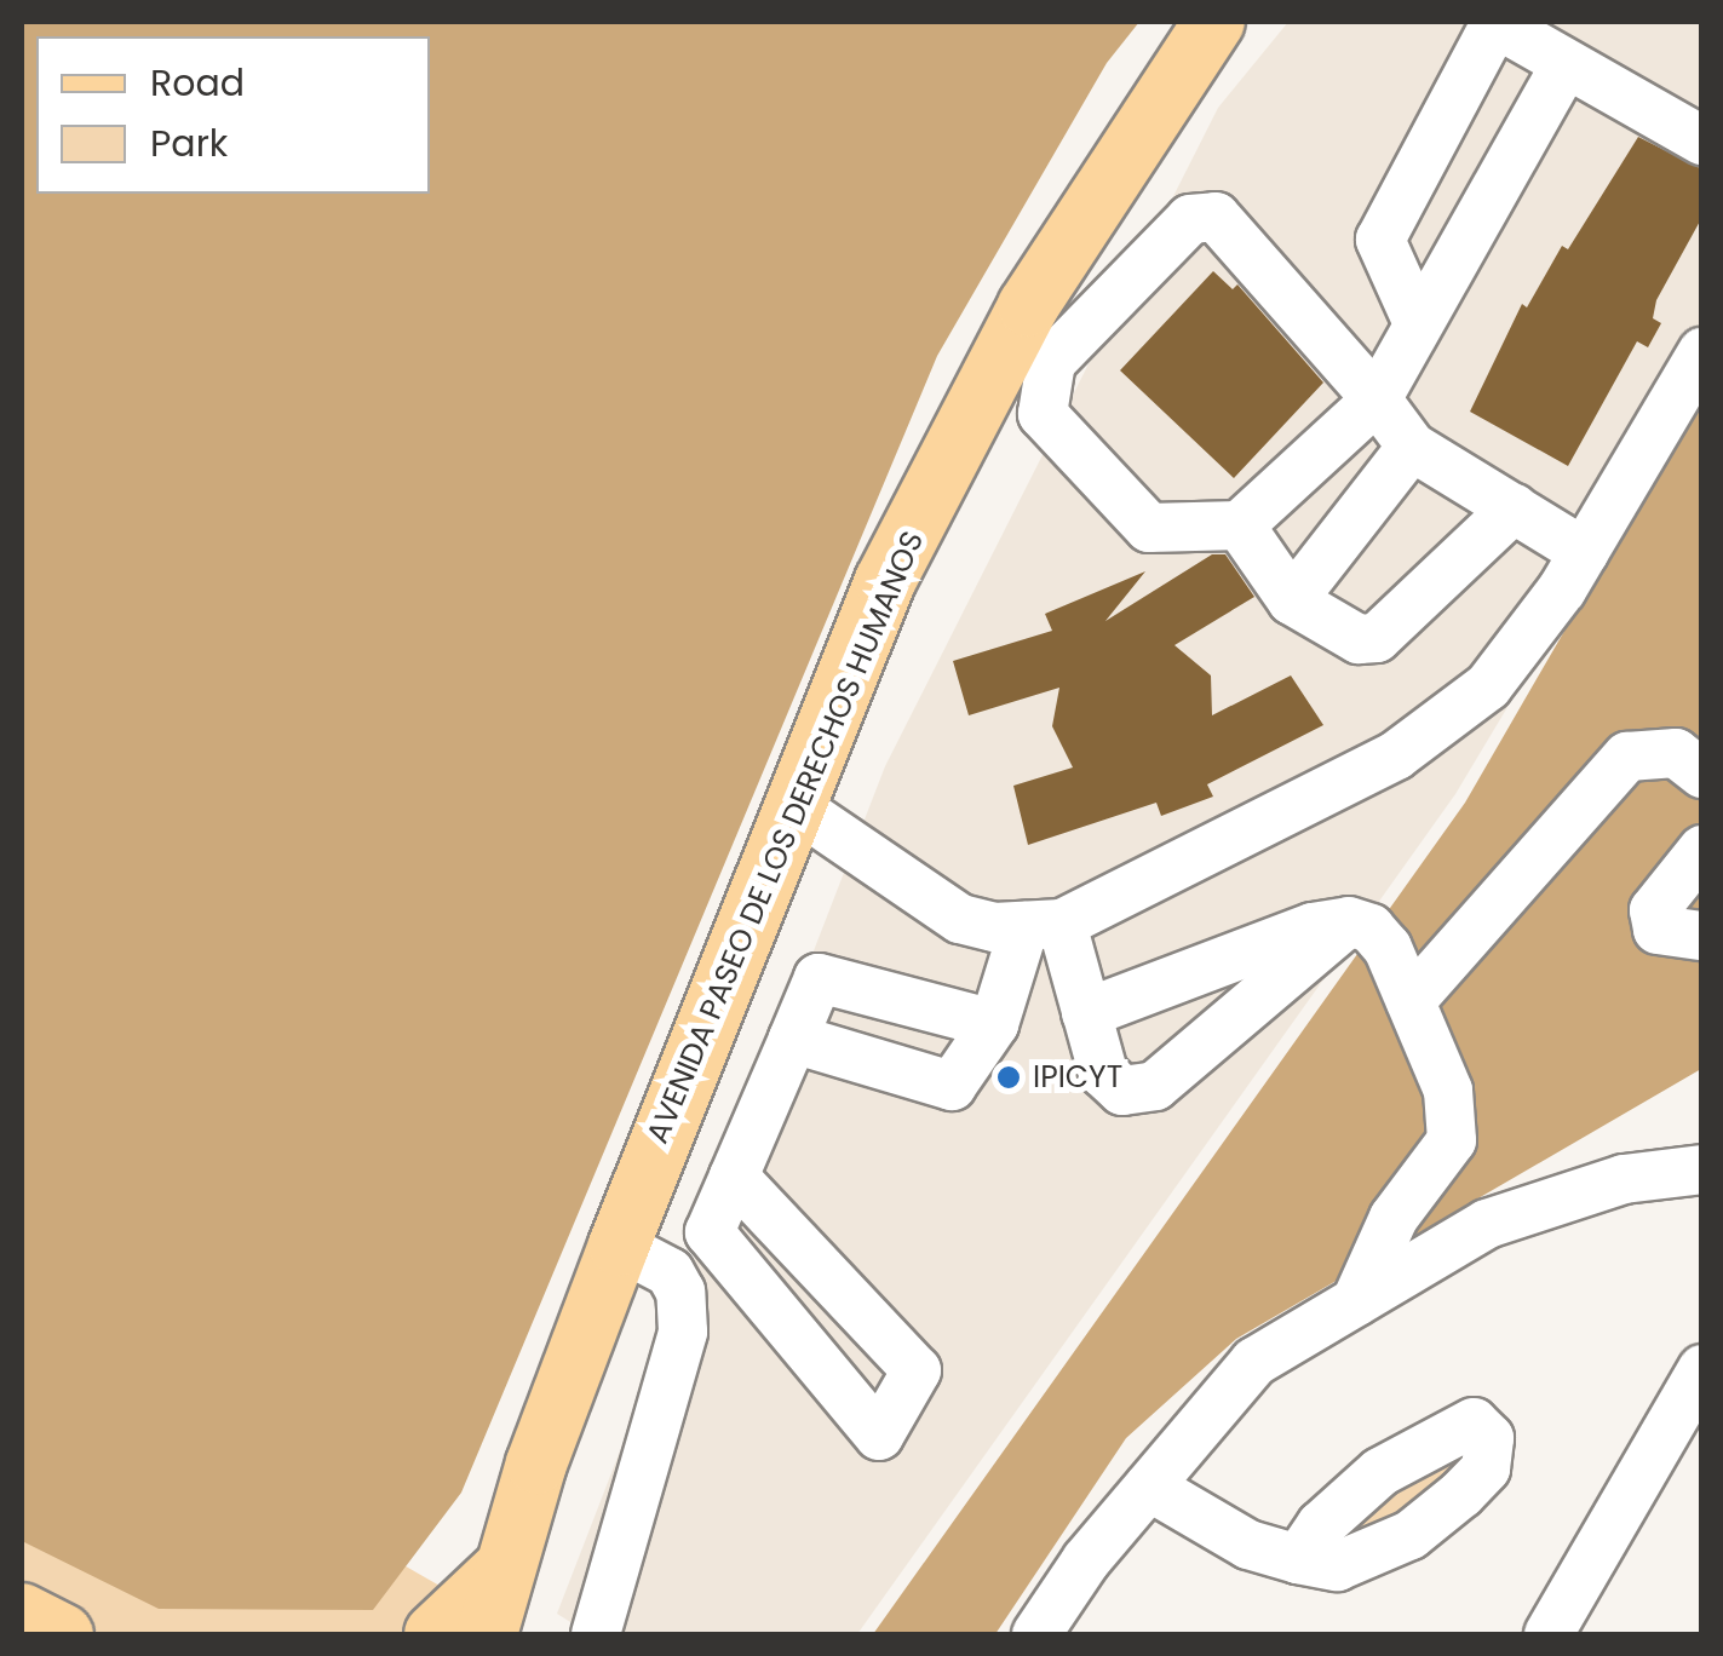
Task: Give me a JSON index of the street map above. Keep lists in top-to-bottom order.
{
  "streets": {
    "main road": ["AVENIDA PASEO DE LOS DERECHOS HUMANOS"]
  },
  "places": ["IPICYT"],
  "legend": ["Road", "Park"]
}
